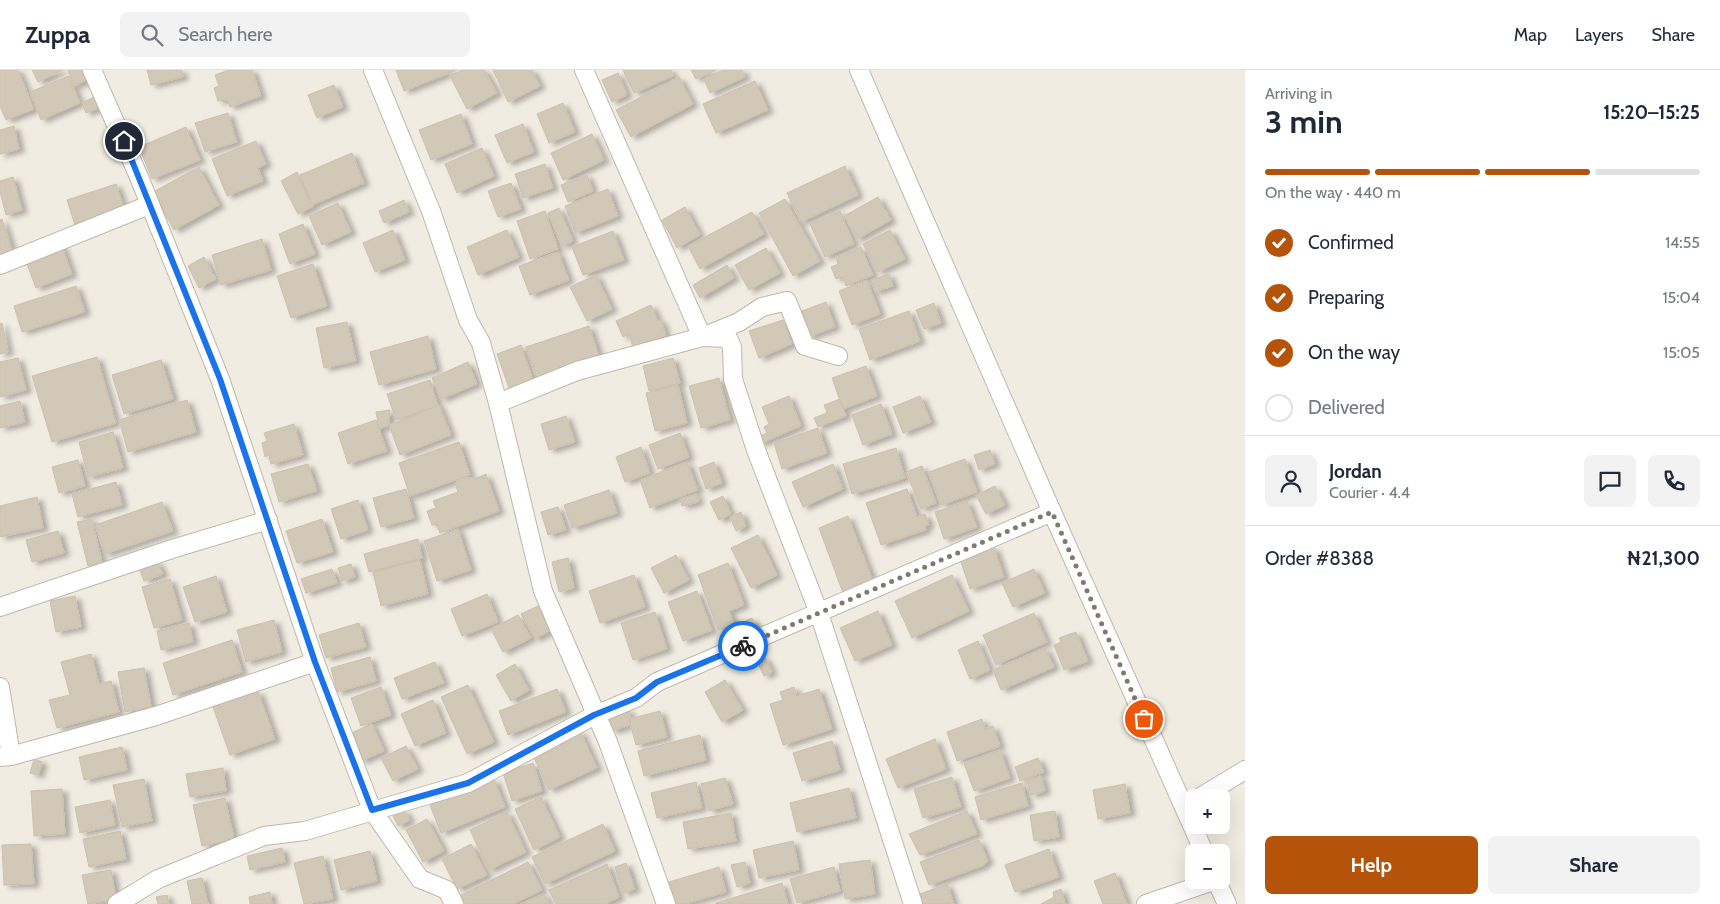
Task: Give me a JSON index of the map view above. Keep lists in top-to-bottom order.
{
  "page": {
    "header": "Zuppa",
    "search": "Search here",
    "nav": ["Map", "Layers", "Share"],
    "heading": ["3 min", "Arriving in", "15:20–15:25"],
    "panel": [
      "Jordan",
      "Courier · 4.4",
      "Order #8388",
      "₦21,300"
    ],
    "bar": "On the way · 440 m",
    "list": [
      ["Confirmed", "14:55"],
      ["Preparing", "15:04"],
      ["On the way", "15:05"],
      "Delivered"
    ],
    "map_buttons": ["+", "−"],
    "buttons": ["Help", "Share"]
  }
}
